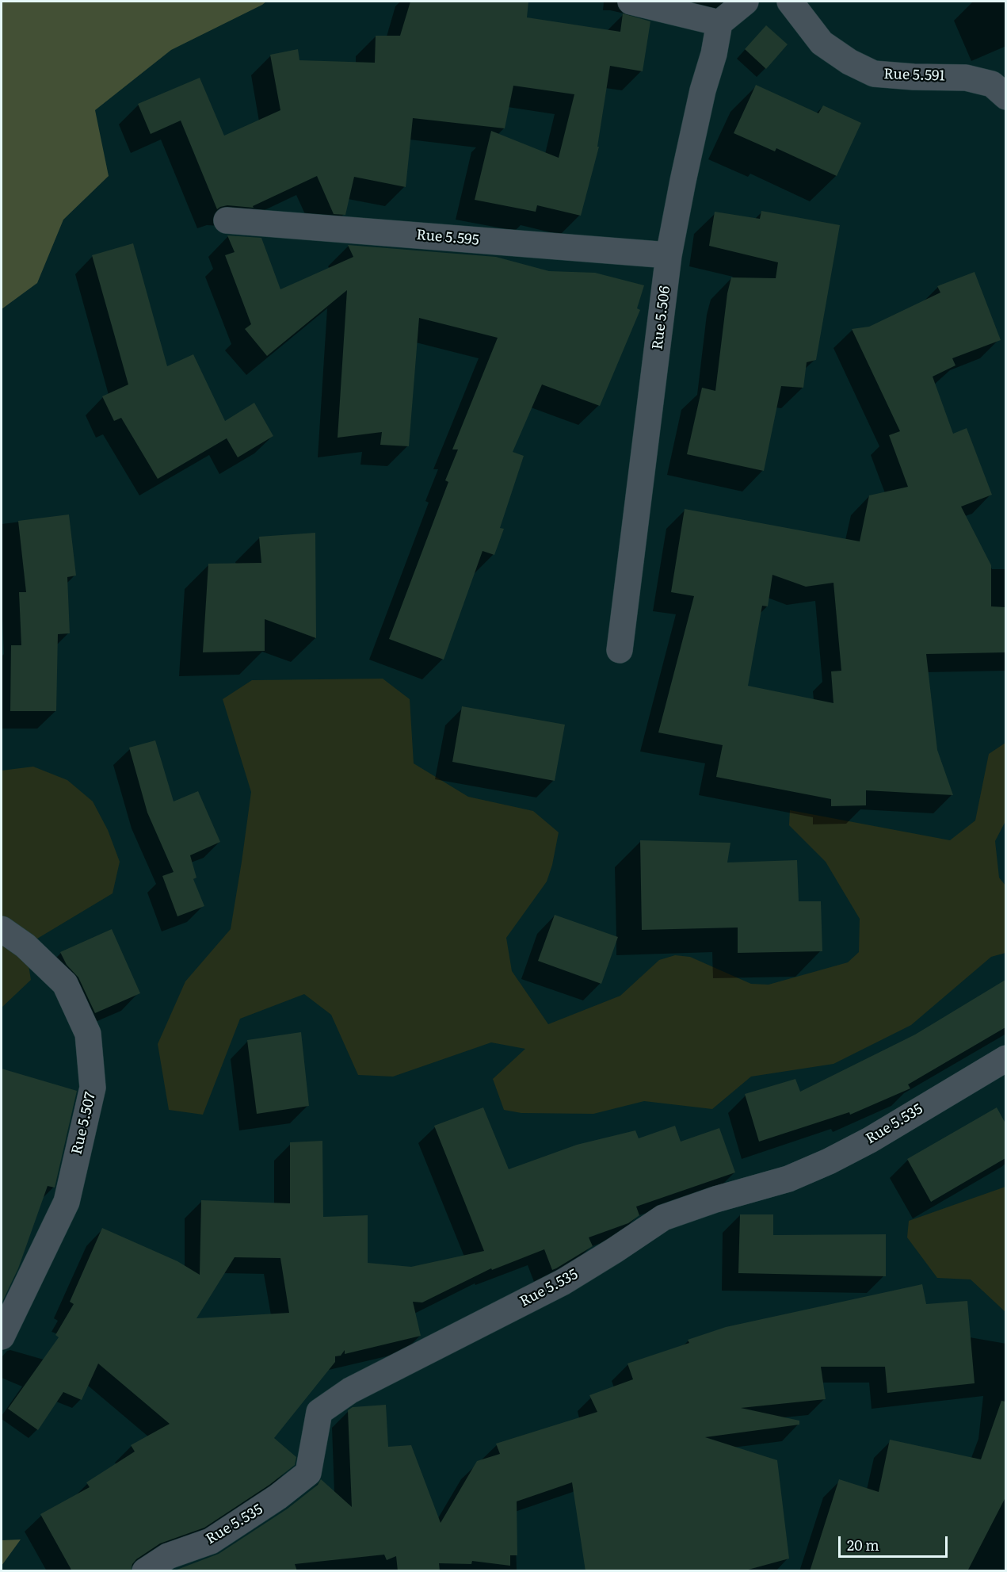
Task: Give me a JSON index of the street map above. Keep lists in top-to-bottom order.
{
  "streets": {
    "street": [
      "Rue 5.591",
      "Rue 5.595",
      "Rue 5.506",
      "Rue 5.507",
      "Rue 5.535"
    ]
  },
  "crossings": [
    ["Rue 5.595", "Rue 5.506"]
  ],
  "scale_bar": "20 m"
}
